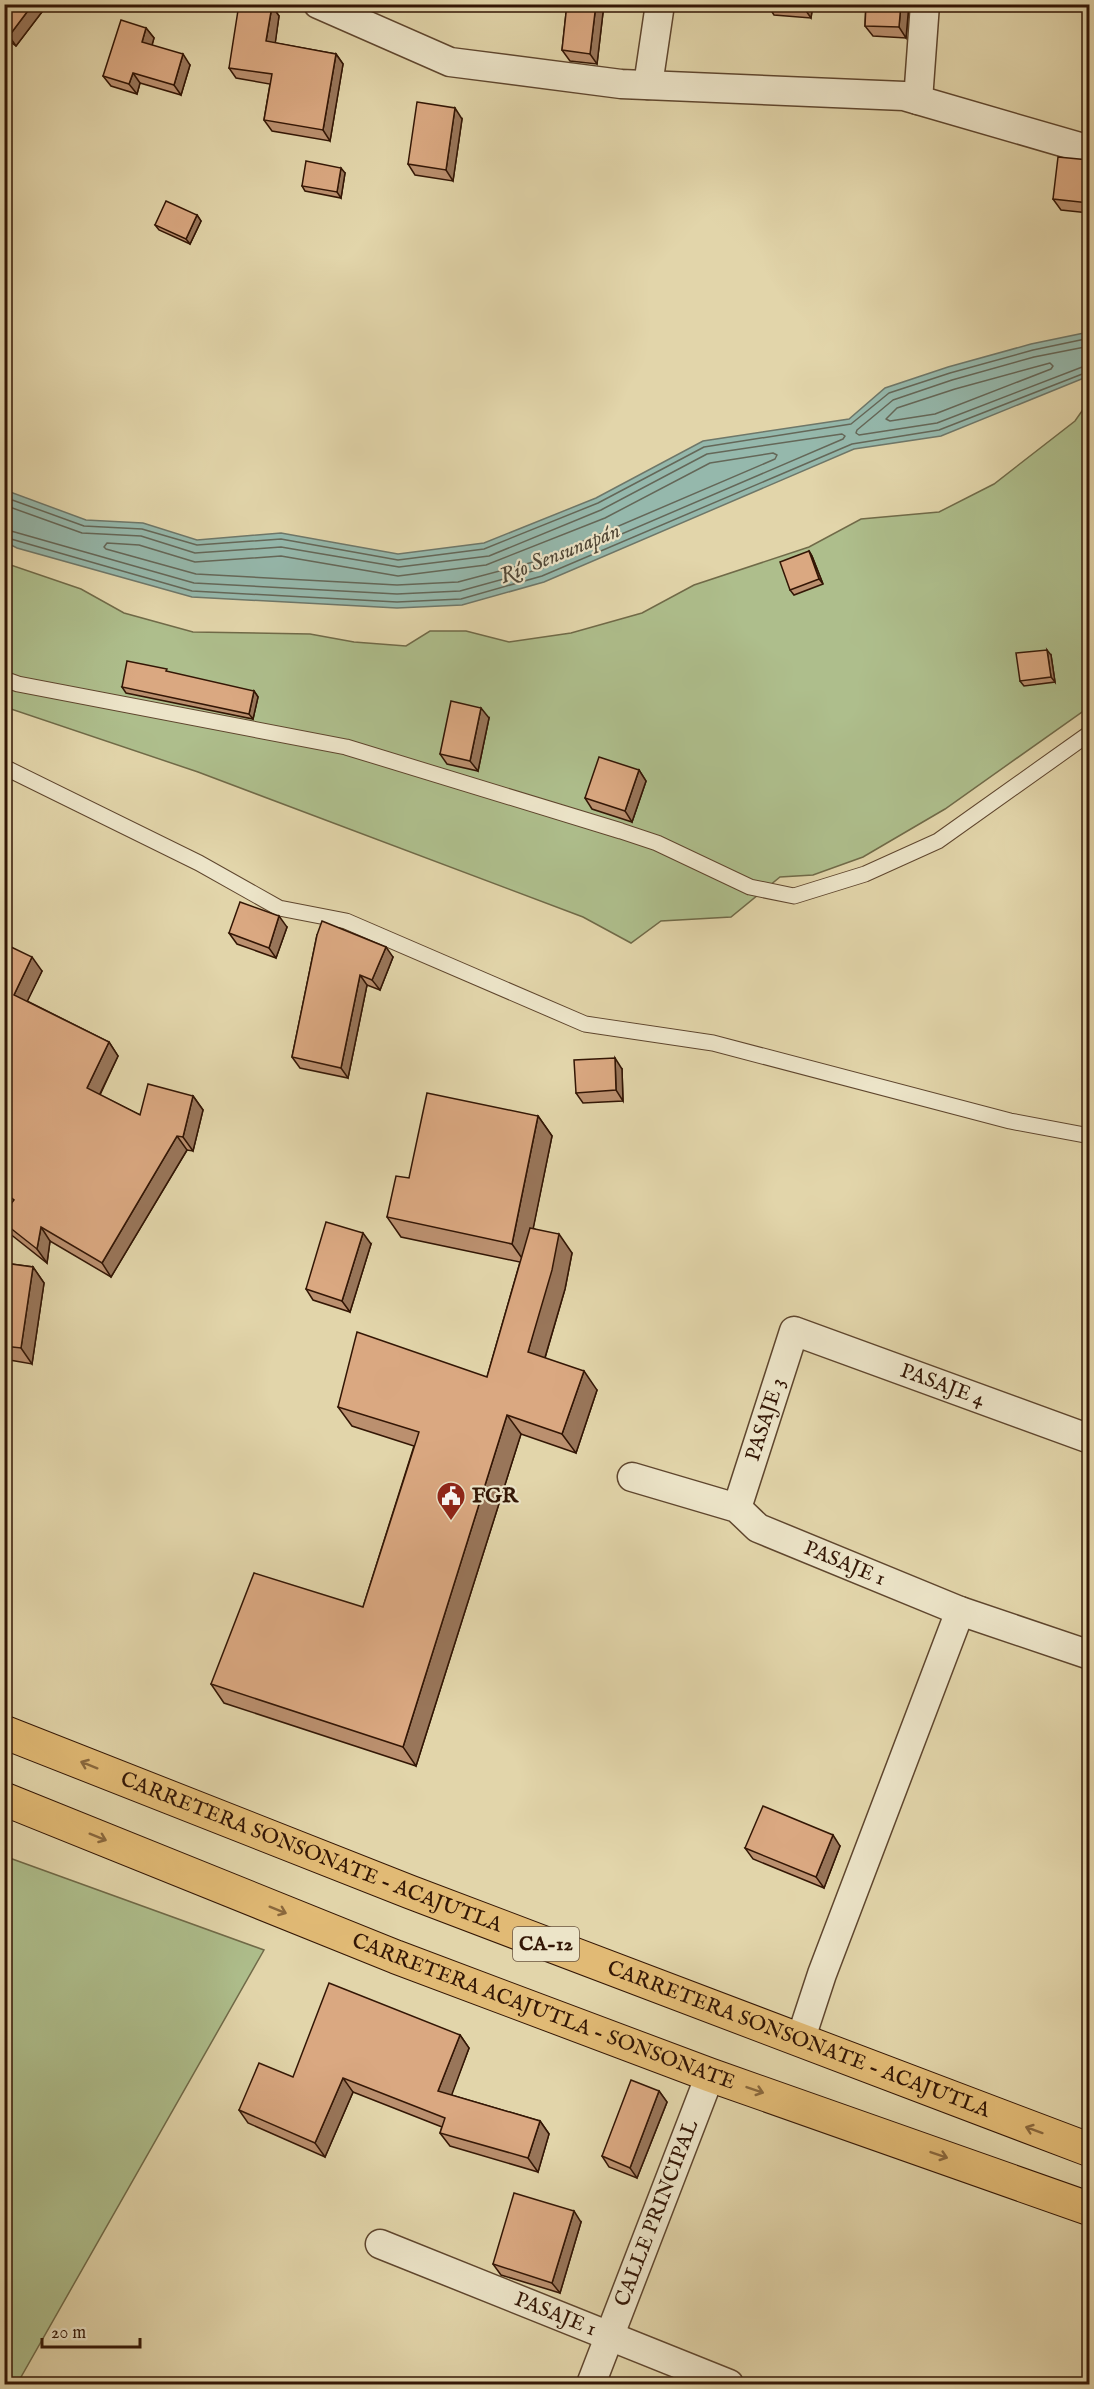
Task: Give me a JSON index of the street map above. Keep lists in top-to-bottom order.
{
  "streets": {
    "highway": ["CARRETERA SONSONATE - ACAJUTLA", "CA-12", "CARRETERA ACAJUTLA - SONSONATE"],
    "street": [
      "PASAJE 4",
      "PASAJE 3",
      "PASAJE 1",
      "CALLE PRINCIPAL"
    ]
  },
  "crossings": [
    ["PASAJE 4", "PASAJE 3"],
    ["PASAJE 3", "PASAJE 1"],
    ["PASAJE 1", "CALLE PRINCIPAL"],
    ["CARRETERA ACAJUTLA - SONSONATE", "CALLE PRINCIPAL"]
  ],
  "one_way": ["CARRETERA SONSONATE - ACAJUTLA", "CARRETERA ACAJUTLA - SONSONATE"],
  "water": ["Río Sensunapán"],
  "places": {
    "public building": ["FGR"]
  },
  "scale_bar": "20 m"
}
